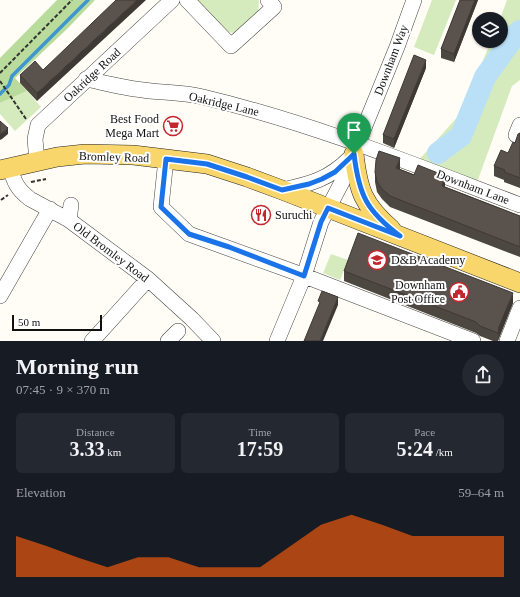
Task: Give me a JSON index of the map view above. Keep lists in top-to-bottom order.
{
  "streets": {
    "main road": ["Bromley Road"],
    "street": [
      "Downham Way",
      "Oakridge Road",
      "Oakridge Lane",
      "Downham Lane",
      "Old Bromley Road"
    ]
  },
  "crossings": [
    ["Downham Way", "Oakridge Lane"],
    ["Downham Way", "Bromley Road"],
    ["Downham Way", "Downham Lane"],
    ["Oakridge Road", "Oakridge Lane"],
    ["Oakridge Road", "Bromley Road"],
    ["Oakridge Lane", "Downham Lane"],
    ["Bromley Road", "Old Bromley Road"]
  ],
  "places": {
    "supermarket": ["Best Food Mega Mart"],
    "restaurant": ["Suruchi"],
    "school or university": ["D&B Academy"],
    "public building": ["Downham Post Office"]
  },
  "scale_bar": "50 m",
  "page": {
    "scale": "50 m",
    "heading": ["Morning run", "07:45 · 9 × 370 m"],
    "stats": [
      ["Distance", "3.33 km"],
      ["Time", "17:59"],
      ["Pace", "5:24 /km"]
    ],
    "chart": ["Elevation", "59–64 m"]
  }
}
